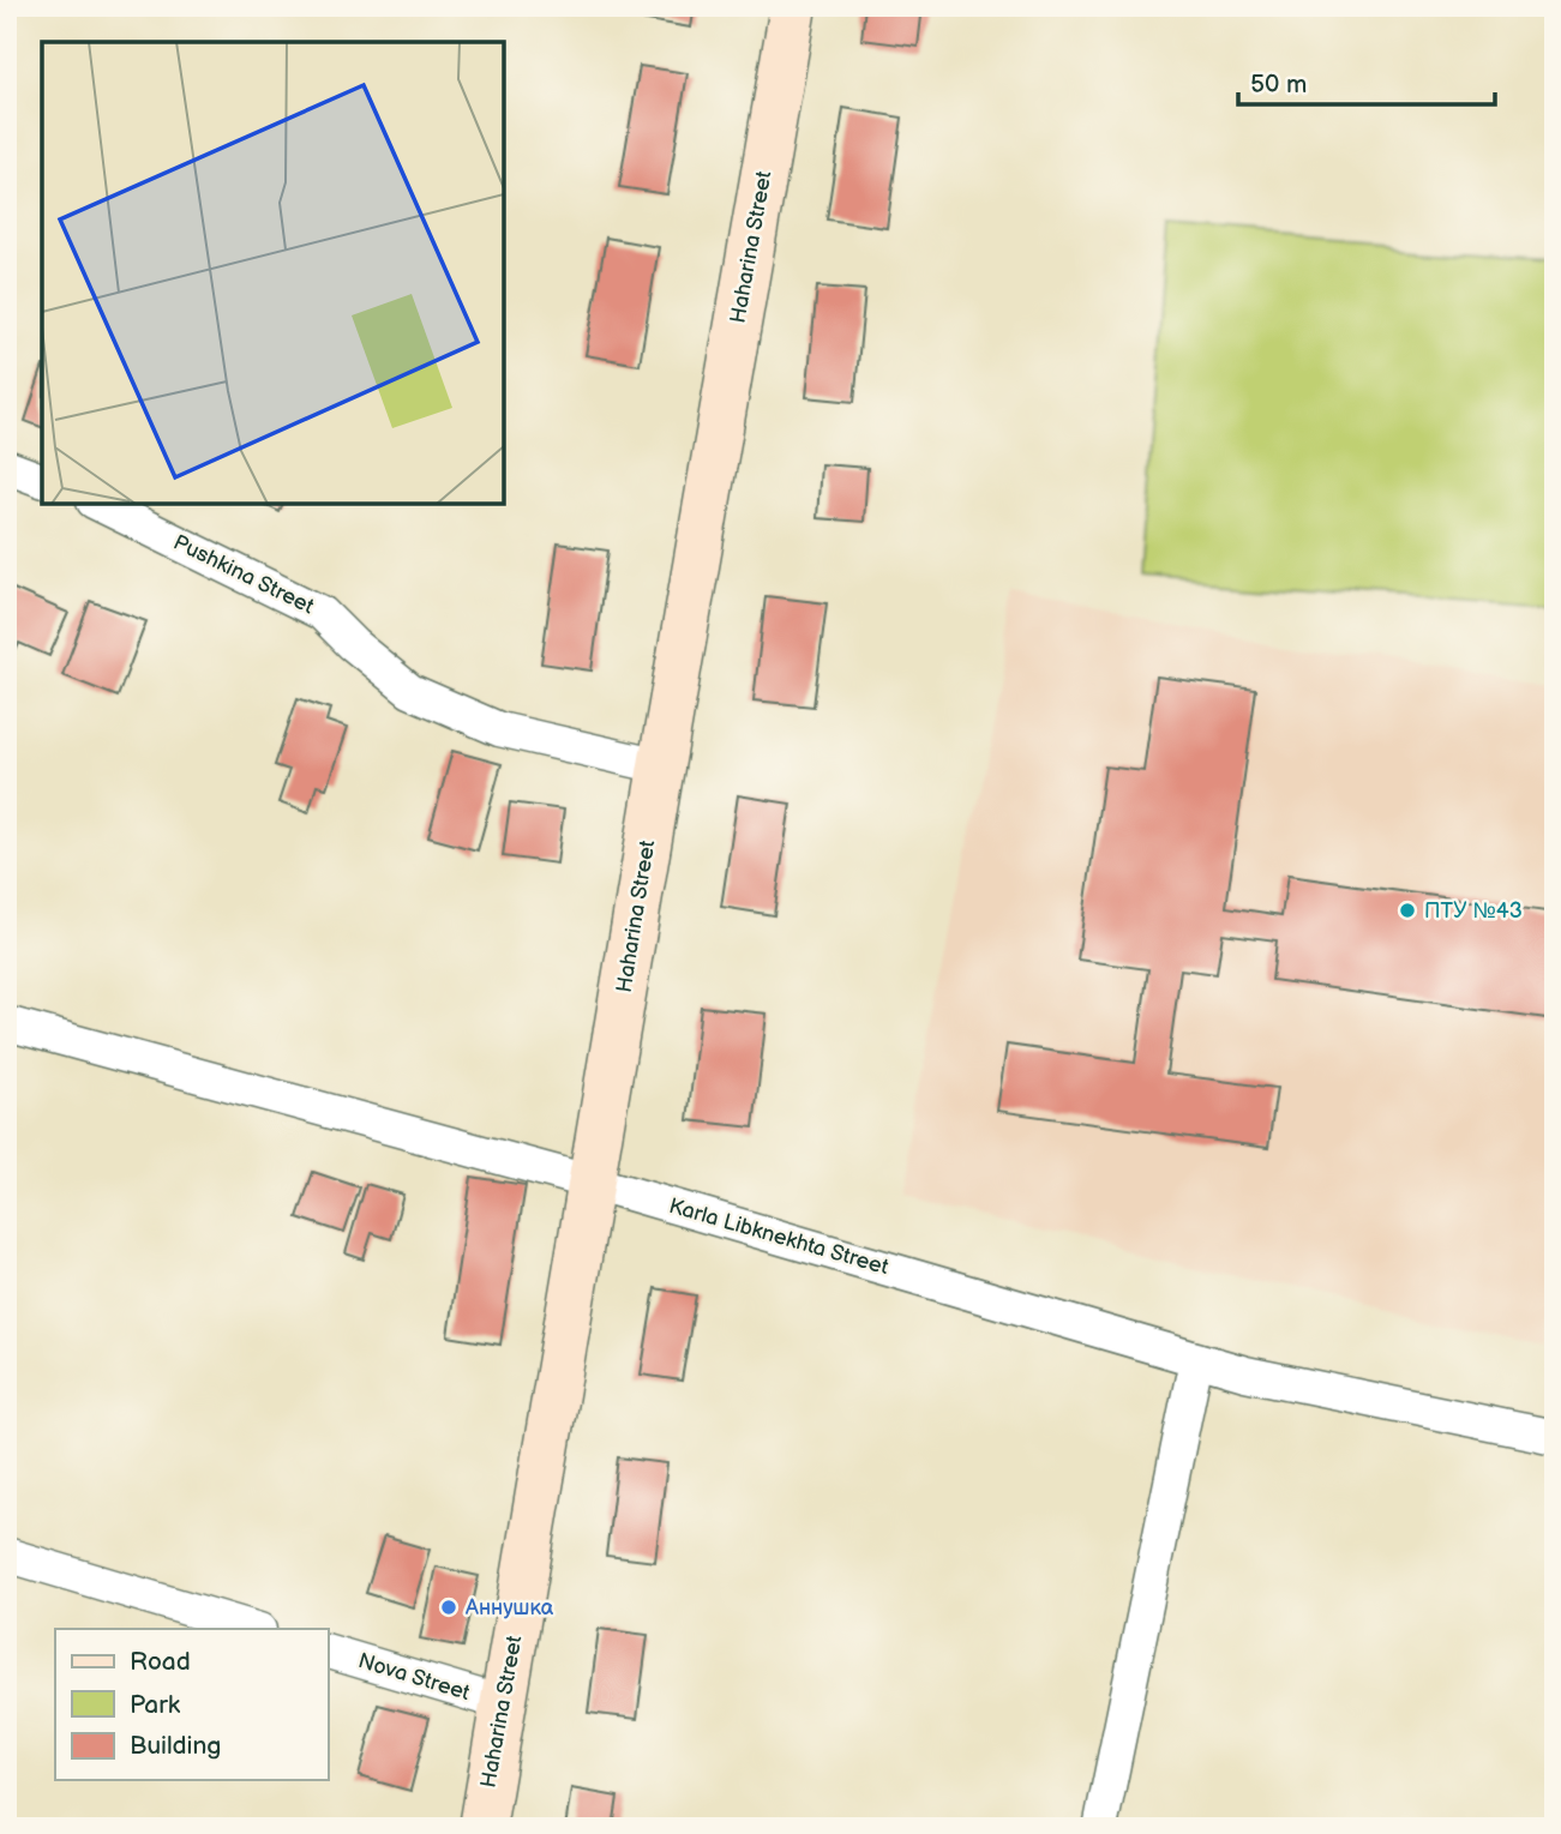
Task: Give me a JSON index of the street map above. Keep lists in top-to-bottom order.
{
  "streets": {
    "main road": ["Haharina Street"],
    "street": ["Pushkina Street", "Karla Libknekhta Street", "Nova Street"]
  },
  "crossings": [
    ["Haharina Street", "Pushkina Street"],
    ["Haharina Street", "Karla Libknekhta Street"],
    ["Haharina Street", "Nova Street"]
  ],
  "places": ["ПТУ №43", "Аннушка"],
  "legend": ["Road", "Park", "Building"],
  "scale_bar": "50 m"
}
